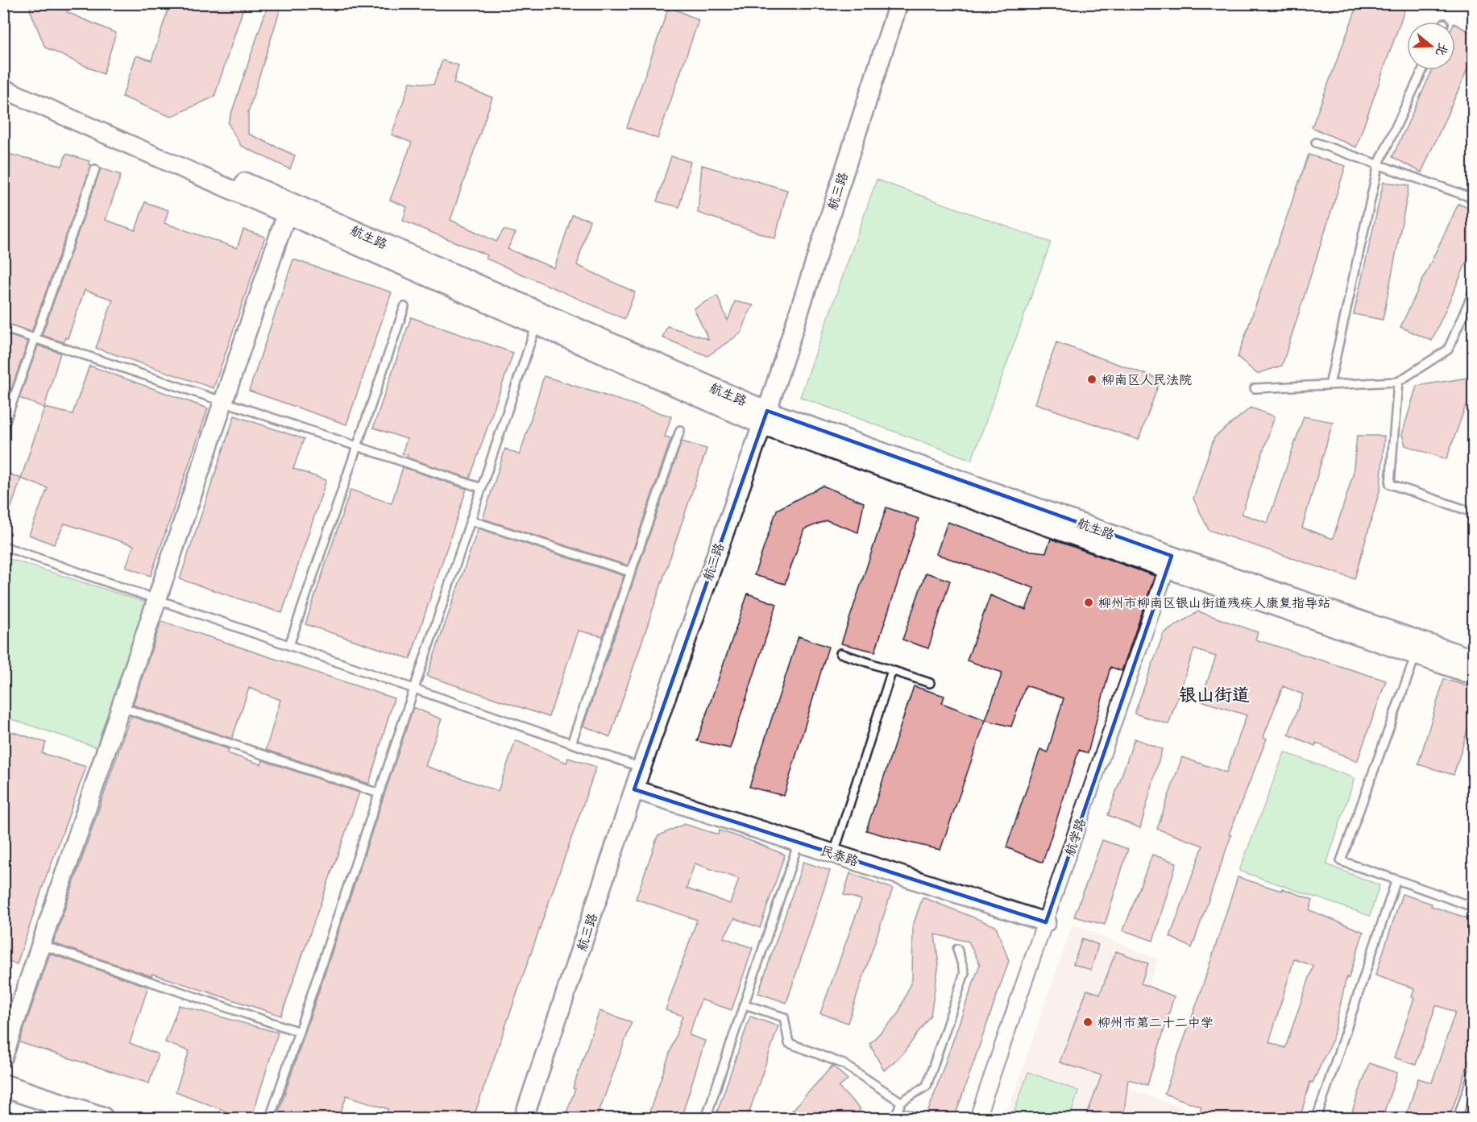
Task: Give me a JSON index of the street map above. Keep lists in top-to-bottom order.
{
  "streets": {
    "street": [
      "航三路",
      "航生路",
      "航学路",
      "民泰路"
    ]
  },
  "crossings": [
    ["航三路", "航生路"],
    ["航三路", "民泰路"],
    ["航生路", "航学路"],
    ["航学路", "民泰路"]
  ],
  "districts": ["银山街道"],
  "places": ["柳南区人民法院", "柳州市柳南区银山街道残疾人康复指导站", "柳州市第二十二中学"],
  "north": "right"
}
